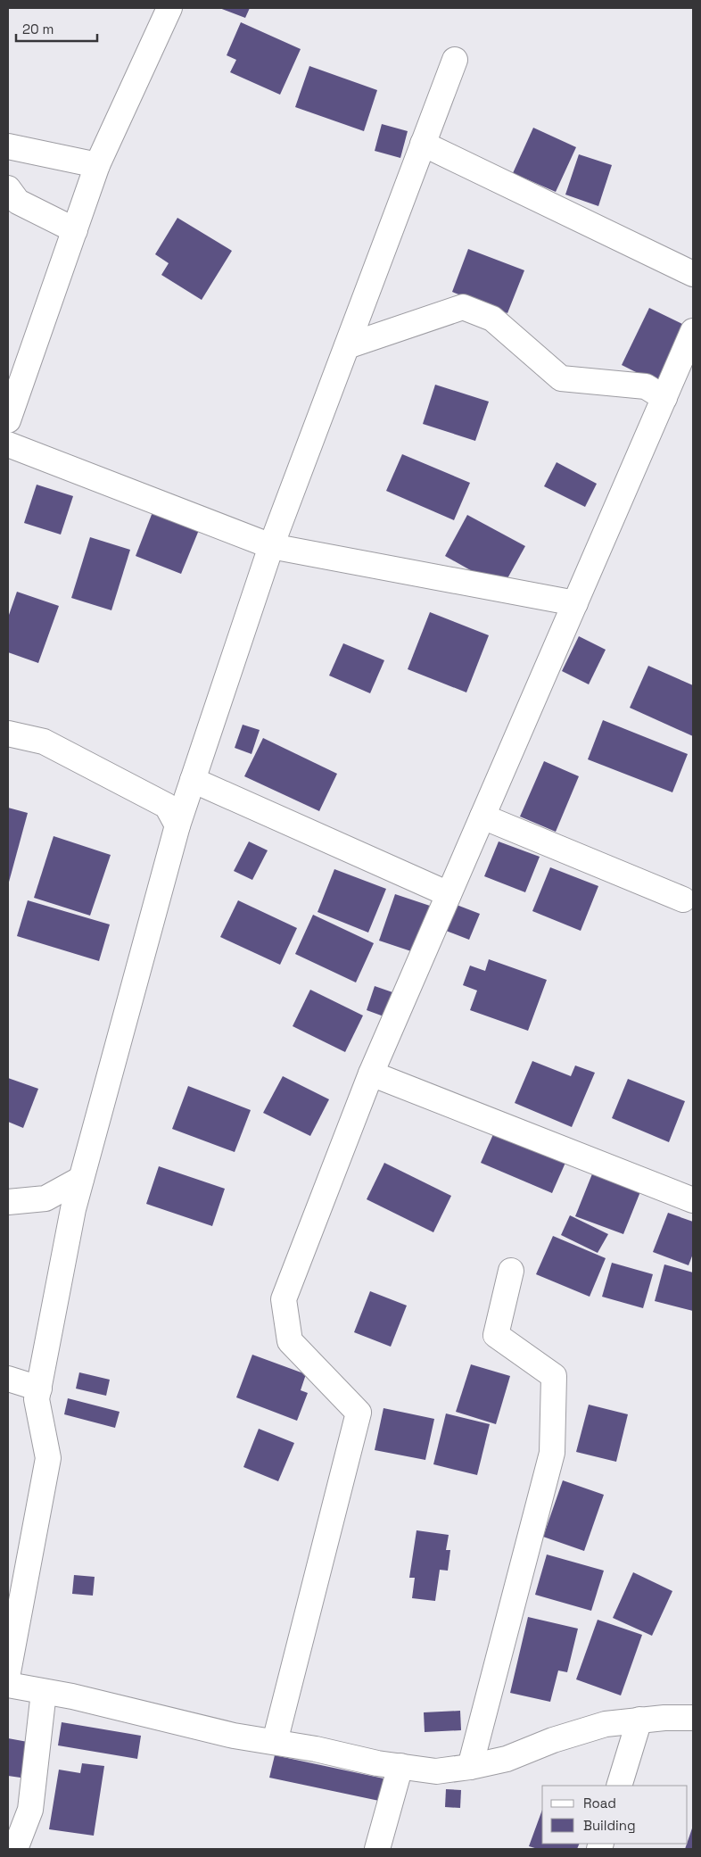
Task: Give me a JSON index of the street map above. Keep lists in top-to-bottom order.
{
  "legend": ["Road", "Building"],
  "scale_bar": "20 m"
}
